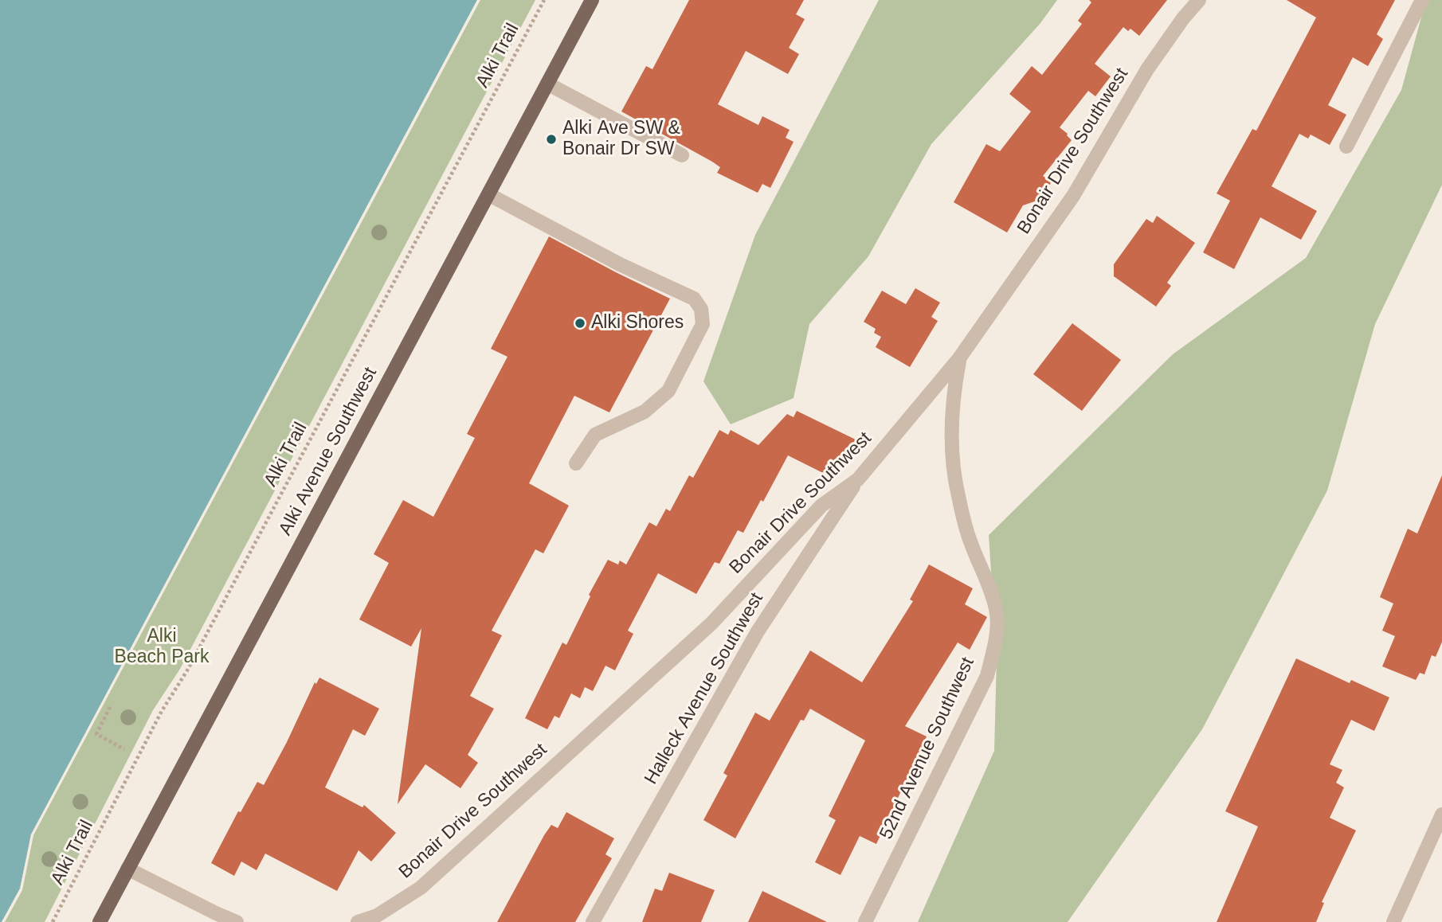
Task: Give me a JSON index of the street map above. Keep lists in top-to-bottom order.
{
  "streets": {
    "main road": ["Alki Avenue Southwest"],
    "street": ["Bonair Drive Southwest", "Halleck Avenue Southwest", "52nd Avenue Southwest"],
    "path": ["Alki Trail"]
  },
  "crossings": [
    ["Bonair Drive Southwest", "Halleck Avenue Southwest"],
    ["Bonair Drive Southwest", "52nd Avenue Southwest"]
  ],
  "parks": ["Alki Beach Park"],
  "places": ["Alki Ave SW & Bonair Dr SW", "Alki Shores"]
}
